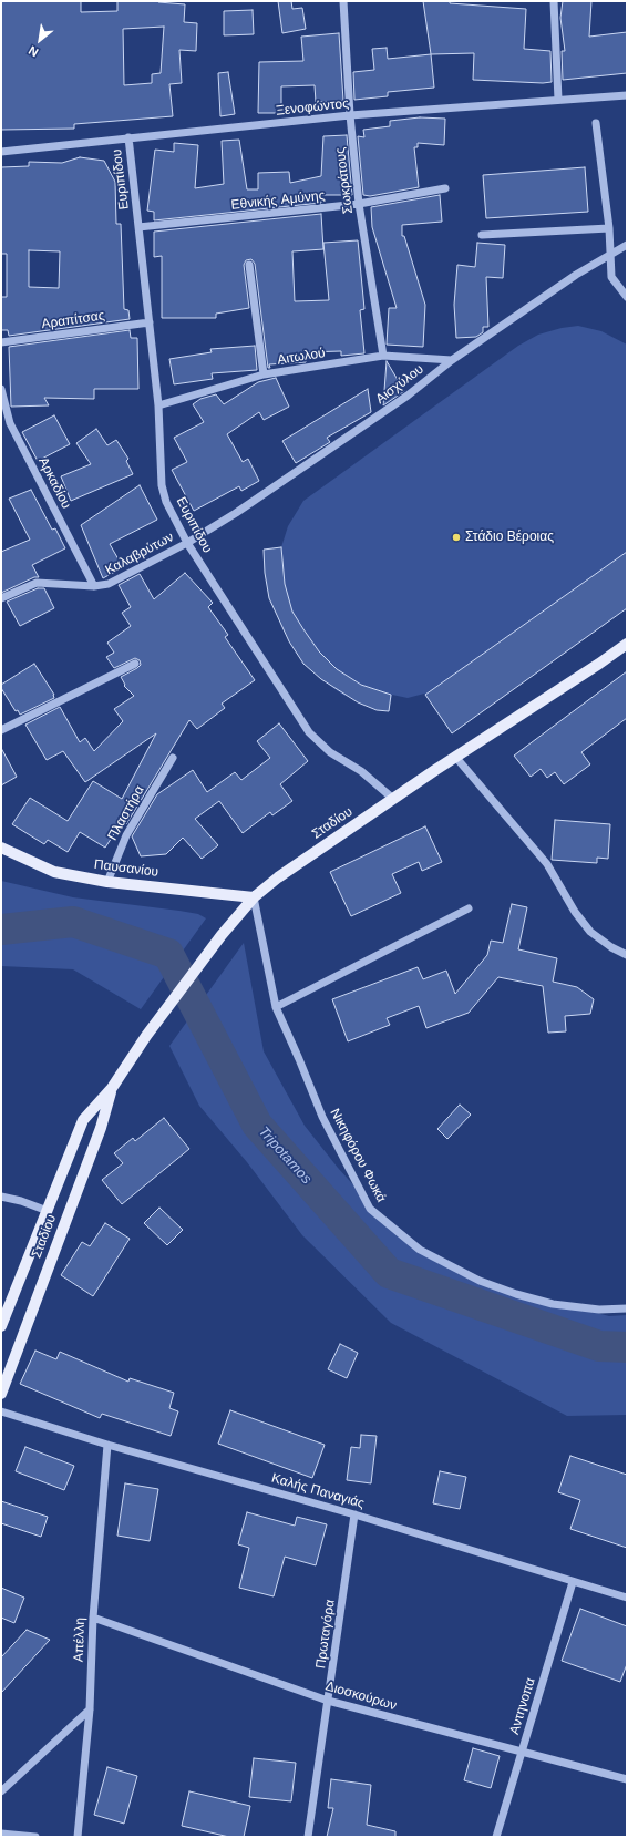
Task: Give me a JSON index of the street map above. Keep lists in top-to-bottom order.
{
  "streets": {
    "main road": ["Σταδίου", "Παυσανίου"],
    "street": [
      "Ξενοφώντος",
      "Ευριπίδου",
      "Σωκράτους",
      "Εθνικής Αμύνης",
      "Αραπίτσας",
      "Αιτωλού",
      "Αισχύλου",
      "Αρκαδίου",
      "Καλαβρύτων",
      "Πλαστήρα",
      "Νικηφόρου Φωκά",
      "Καλής Παναγιάς",
      "Πρωταγόρα",
      "Απέλλη",
      "Διοσκούρων",
      "Αντηνοπα"
    ]
  },
  "crossings": [
    ["Ξενοφώντος", "Ευριπίδου"],
    ["Ξενοφώντος", "Σωκράτους"],
    ["Ευριπίδου", "Εθνικής Αμύνης"],
    ["Ευριπίδου", "Αραπίτσας"],
    ["Ευριπίδου", "Αιτωλού"],
    ["Ευριπίδου", "Αισχύλου"],
    ["Ευριπίδου", "Καλαβρύτων"],
    ["Ευριπίδου", "Σταδίου"],
    ["Σωκράτους", "Εθνικής Αμύνης"],
    ["Σωκράτους", "Αιτωλού"],
    ["Αιτωλού", "Αισχύλου"],
    ["Αισχύλου", "Καλαβρύτων"],
    ["Αρκαδίου", "Καλαβρύτων"],
    ["Πλαστήρα", "Παυσανίου"],
    ["Σταδίου", "Παυσανίου"],
    ["Σταδίου", "Νικηφόρου Φωκά"],
    ["Παυσανίου", "Νικηφόρου Φωκά"],
    ["Καλής Παναγιάς", "Πρωταγόρα"],
    ["Καλής Παναγιάς", "Απέλλη"],
    ["Καλής Παναγιάς", "Αντηνοπα"],
    ["Πρωταγόρα", "Διοσκούρων"],
    ["Απέλλη", "Διοσκούρων"],
    ["Διοσκούρων", "Αντηνοπα"]
  ],
  "water": ["Tripotamos"],
  "places": ["Στάδιο Βέροιας"],
  "north": "bottom left"
}
